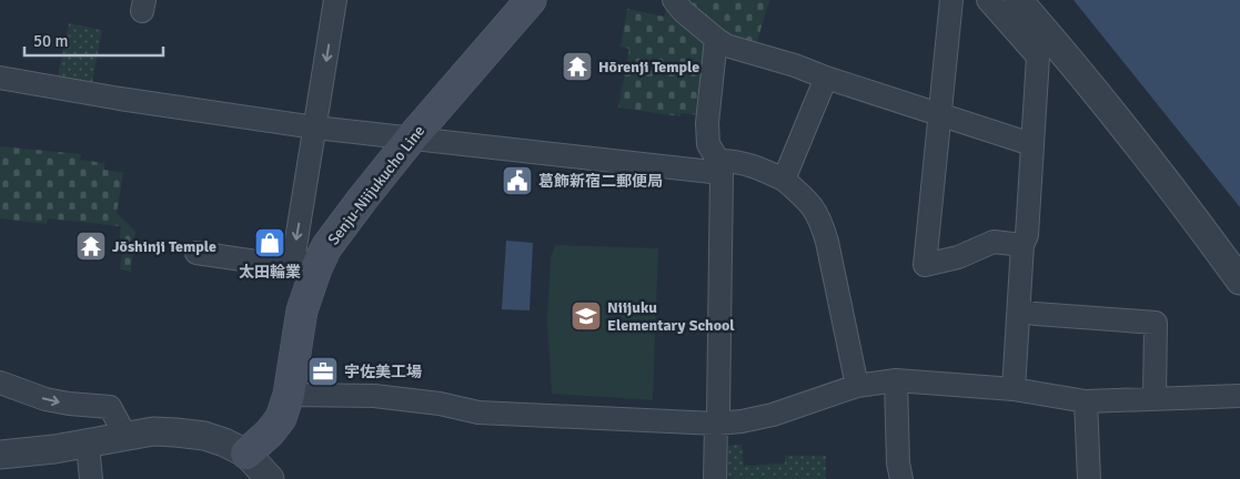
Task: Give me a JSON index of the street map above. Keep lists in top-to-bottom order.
{
  "streets": {
    "main road": ["Senju-Niijukucho Line"]
  },
  "places": {
    "temple": ["Hōrenji Temple", "Jōshinji Temple"],
    "public building": ["葛飾新宿二郵便局"],
    "shop": ["太田輪業"],
    "school or university": ["Niijuku Elementary School"],
    "office": ["宇佐美工場"]
  },
  "scale_bar": "50 m"
}
